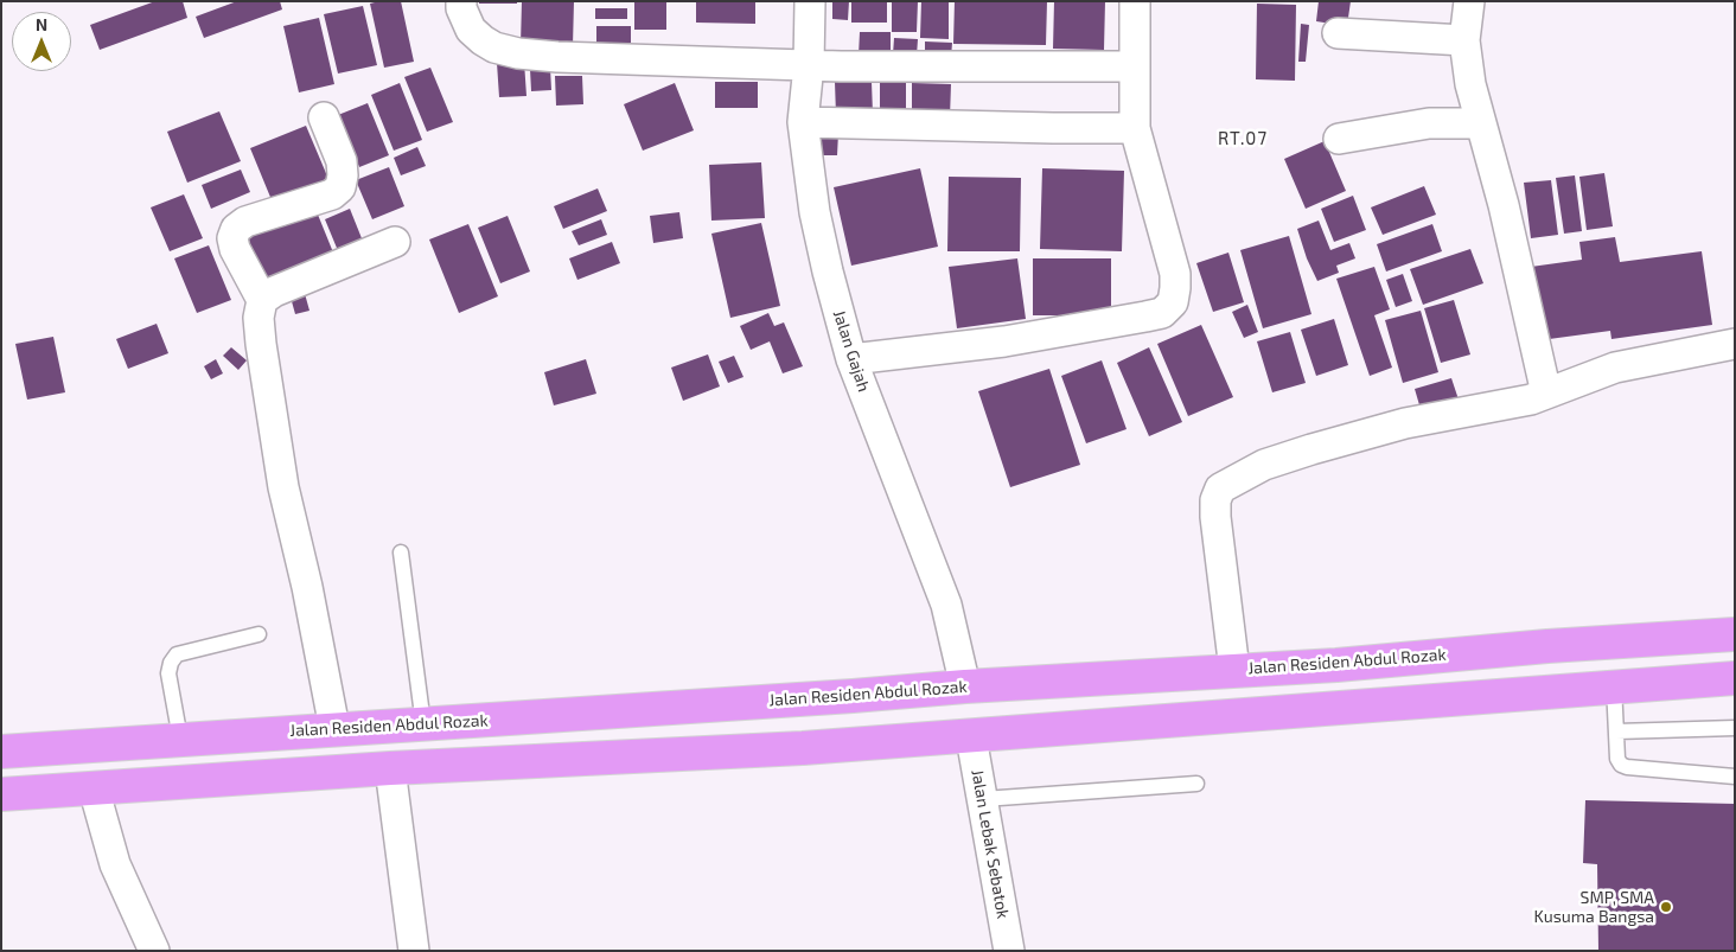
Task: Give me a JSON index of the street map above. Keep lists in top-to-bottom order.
{
  "streets": {
    "highway": ["Jalan Residen Abdul Rozak"],
    "street": ["Jalan Gajah", "Jalan Lebak Sebatok"]
  },
  "crossings": [
    ["Jalan Gajah", "Jalan Residen Abdul Rozak"]
  ],
  "districts": ["RT.07"],
  "places": ["SMP, SMA Kusuma Bangsa"],
  "north": "top"
}
